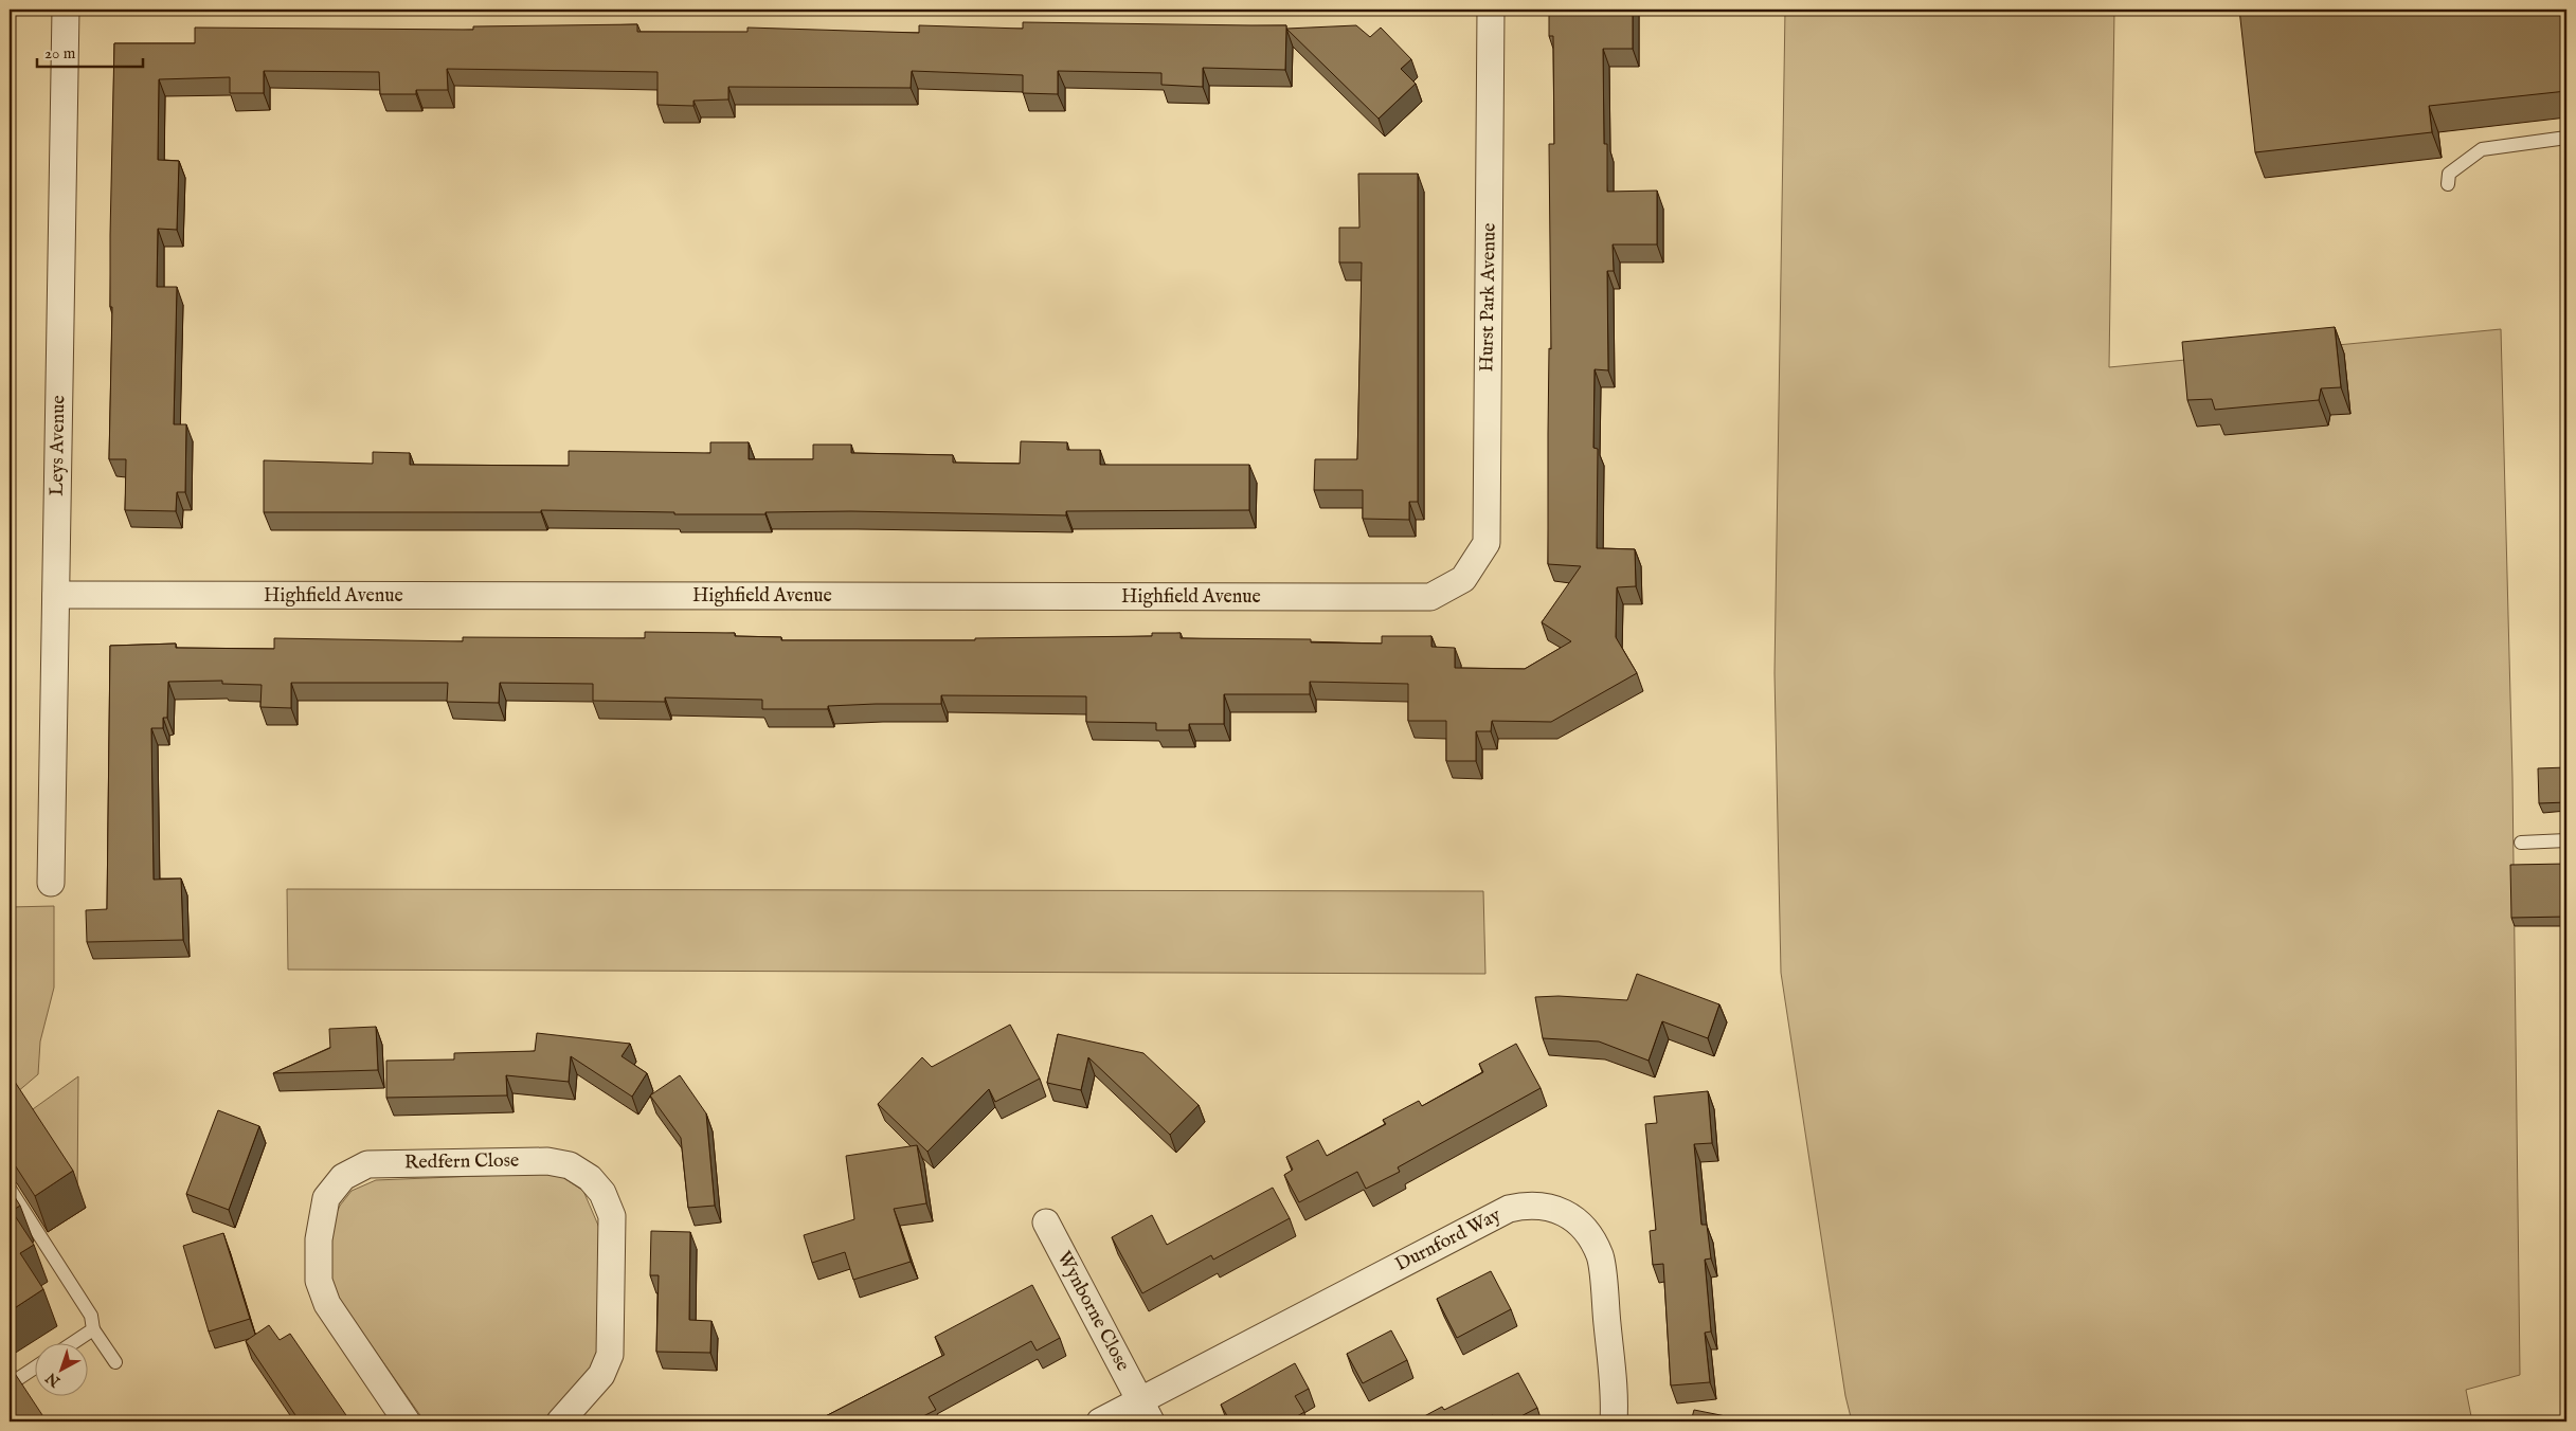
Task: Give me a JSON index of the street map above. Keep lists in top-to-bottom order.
{
  "streets": {
    "street": [
      "Hurst Park Avenue",
      "Leys Avenue",
      "Highfield Avenue",
      "Redfern Close",
      "Durnford Way",
      "Wynborne Close"
    ]
  },
  "crossings": [
    ["Hurst Park Avenue", "Highfield Avenue"],
    ["Leys Avenue", "Highfield Avenue"],
    ["Durnford Way", "Wynborne Close"]
  ],
  "scale_bar": "20 m",
  "north": "bottom left"
}
